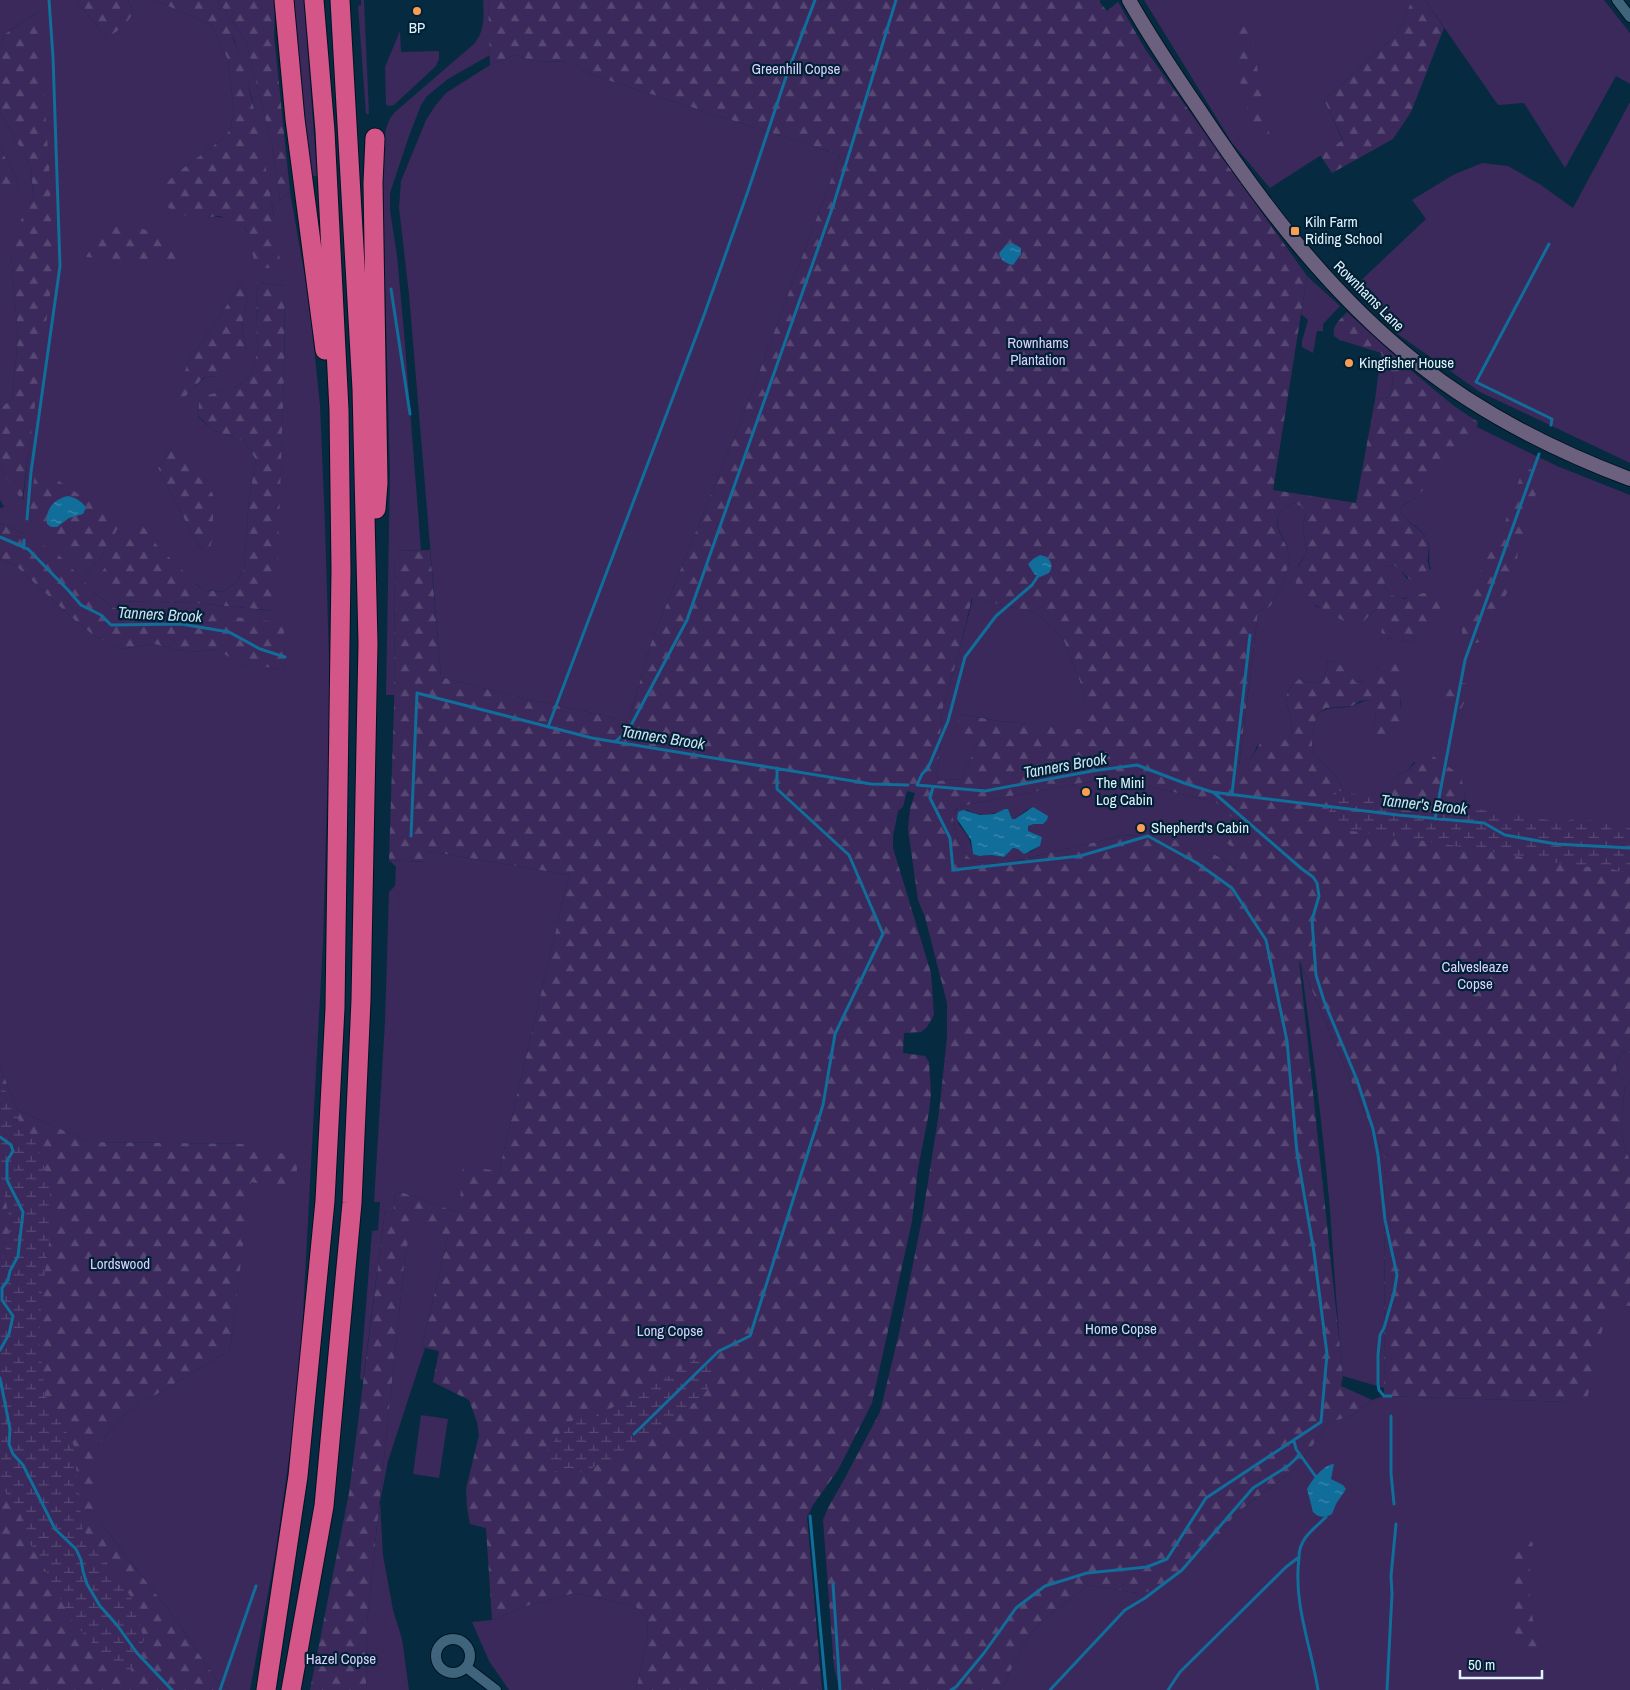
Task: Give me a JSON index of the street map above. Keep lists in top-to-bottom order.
{
  "streets": {
    "street": ["Rownhams Lane"]
  },
  "water": ["Tanners Brook", "Tanner's Brook"],
  "parks": [
    "Greenhill Copse",
    "Rownhams Plantation",
    "Calvesleaze Copse",
    "Lordswood",
    "Home Copse",
    "Long Copse",
    "Hazel Copse"
  ],
  "places": {
    "other": [
      "BP",
      "Kingfisher House",
      "The Mini Log Cabin",
      "Shepherd's Cabin"
    ],
    "transit": ["Kiln Farm Riding School"]
  },
  "scale_bar": "50 m"
}
